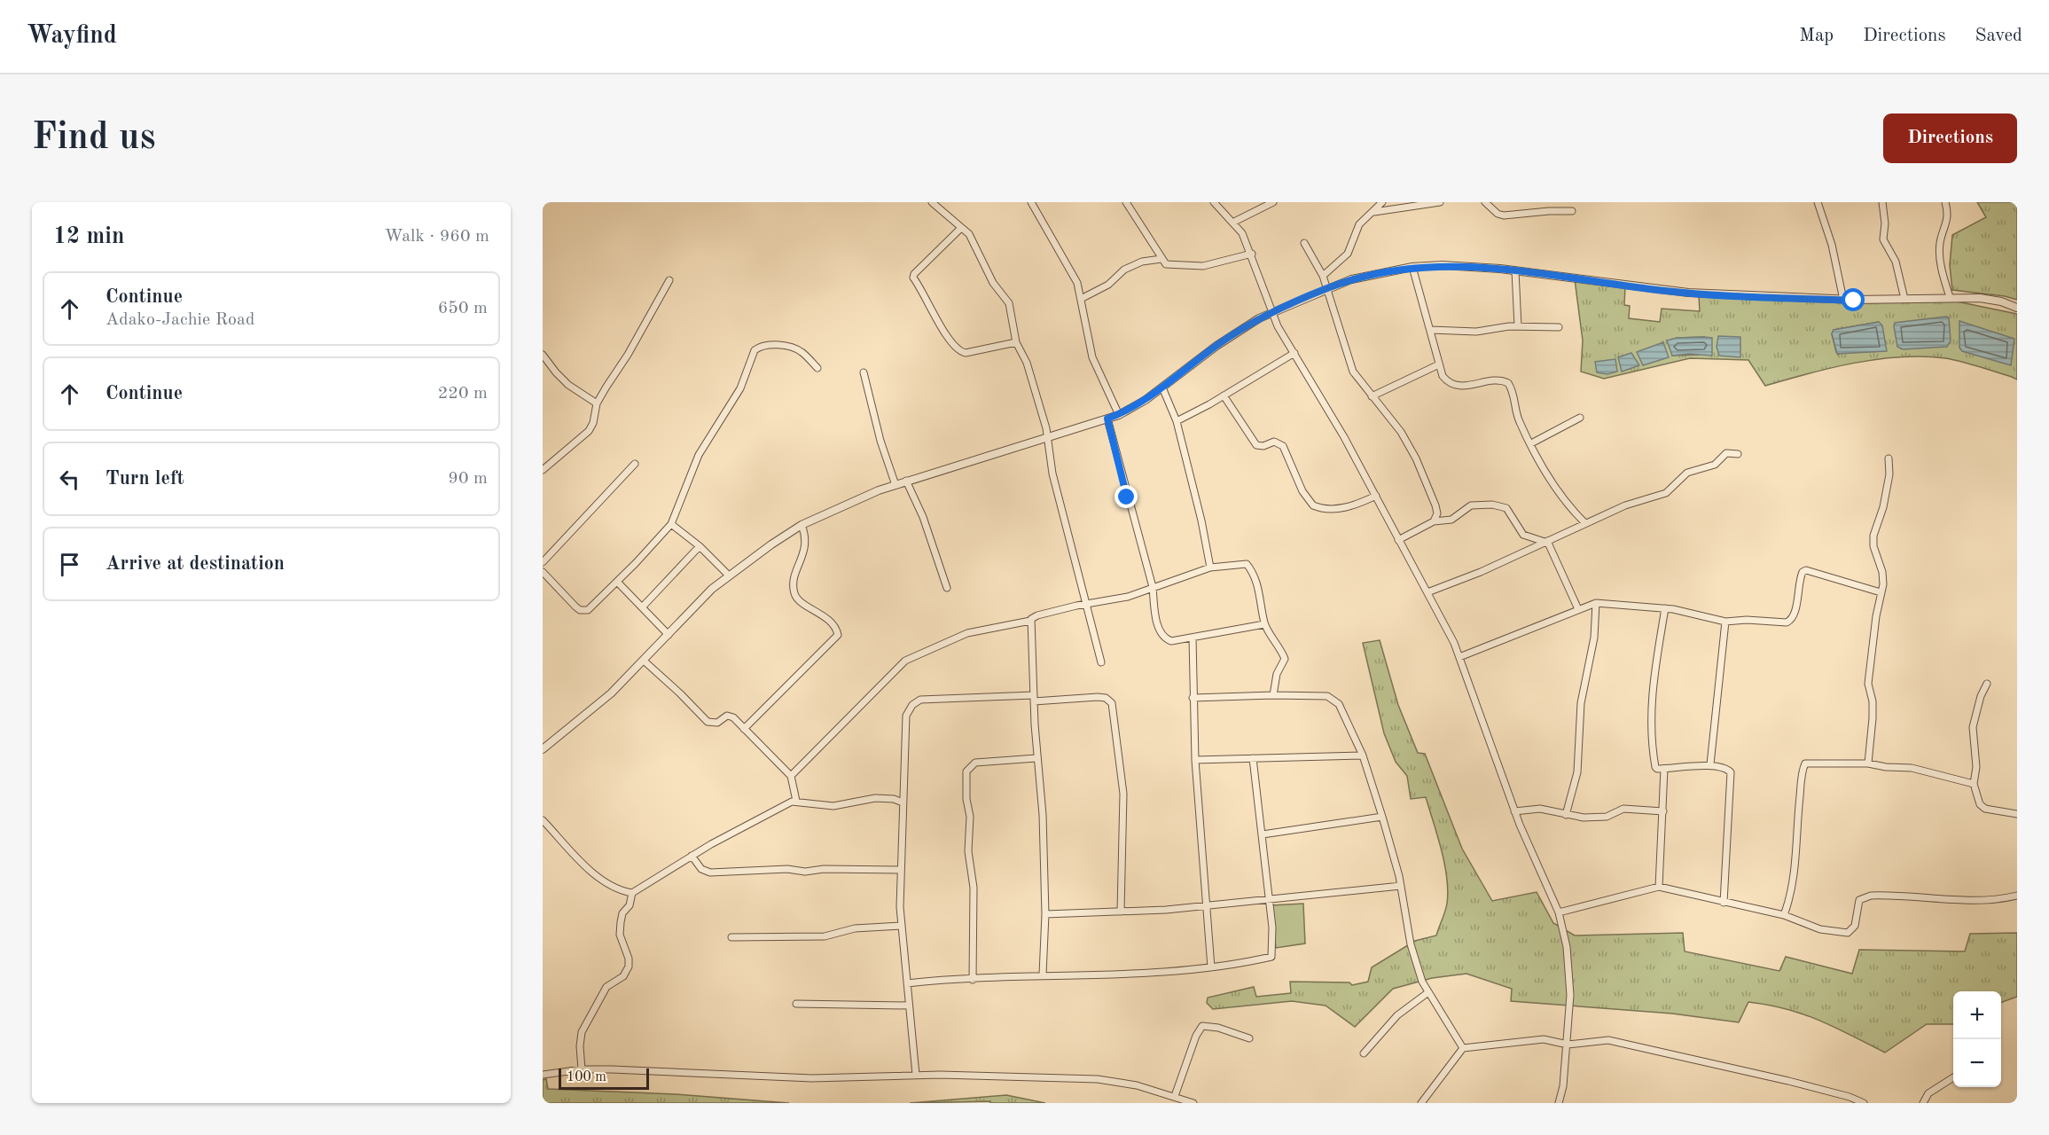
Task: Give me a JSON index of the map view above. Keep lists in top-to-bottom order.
{
  "scale_bar": "100 m",
  "page": {
    "header": "Wayfind",
    "nav": ["Map", "Directions", "Saved"],
    "buttons": "Directions",
    "title": "Find us",
    "heading": ["12 min", "Walk · 960 m"],
    "list": [
      ["Continue", "Adako-Jachie Road", "650 m"],
      ["Continue", "220 m"],
      ["Turn left", "90 m"],
      "Arrive at destination"
    ],
    "map_buttons": ["+", "−"],
    "scale": "100 m"
  }
}
